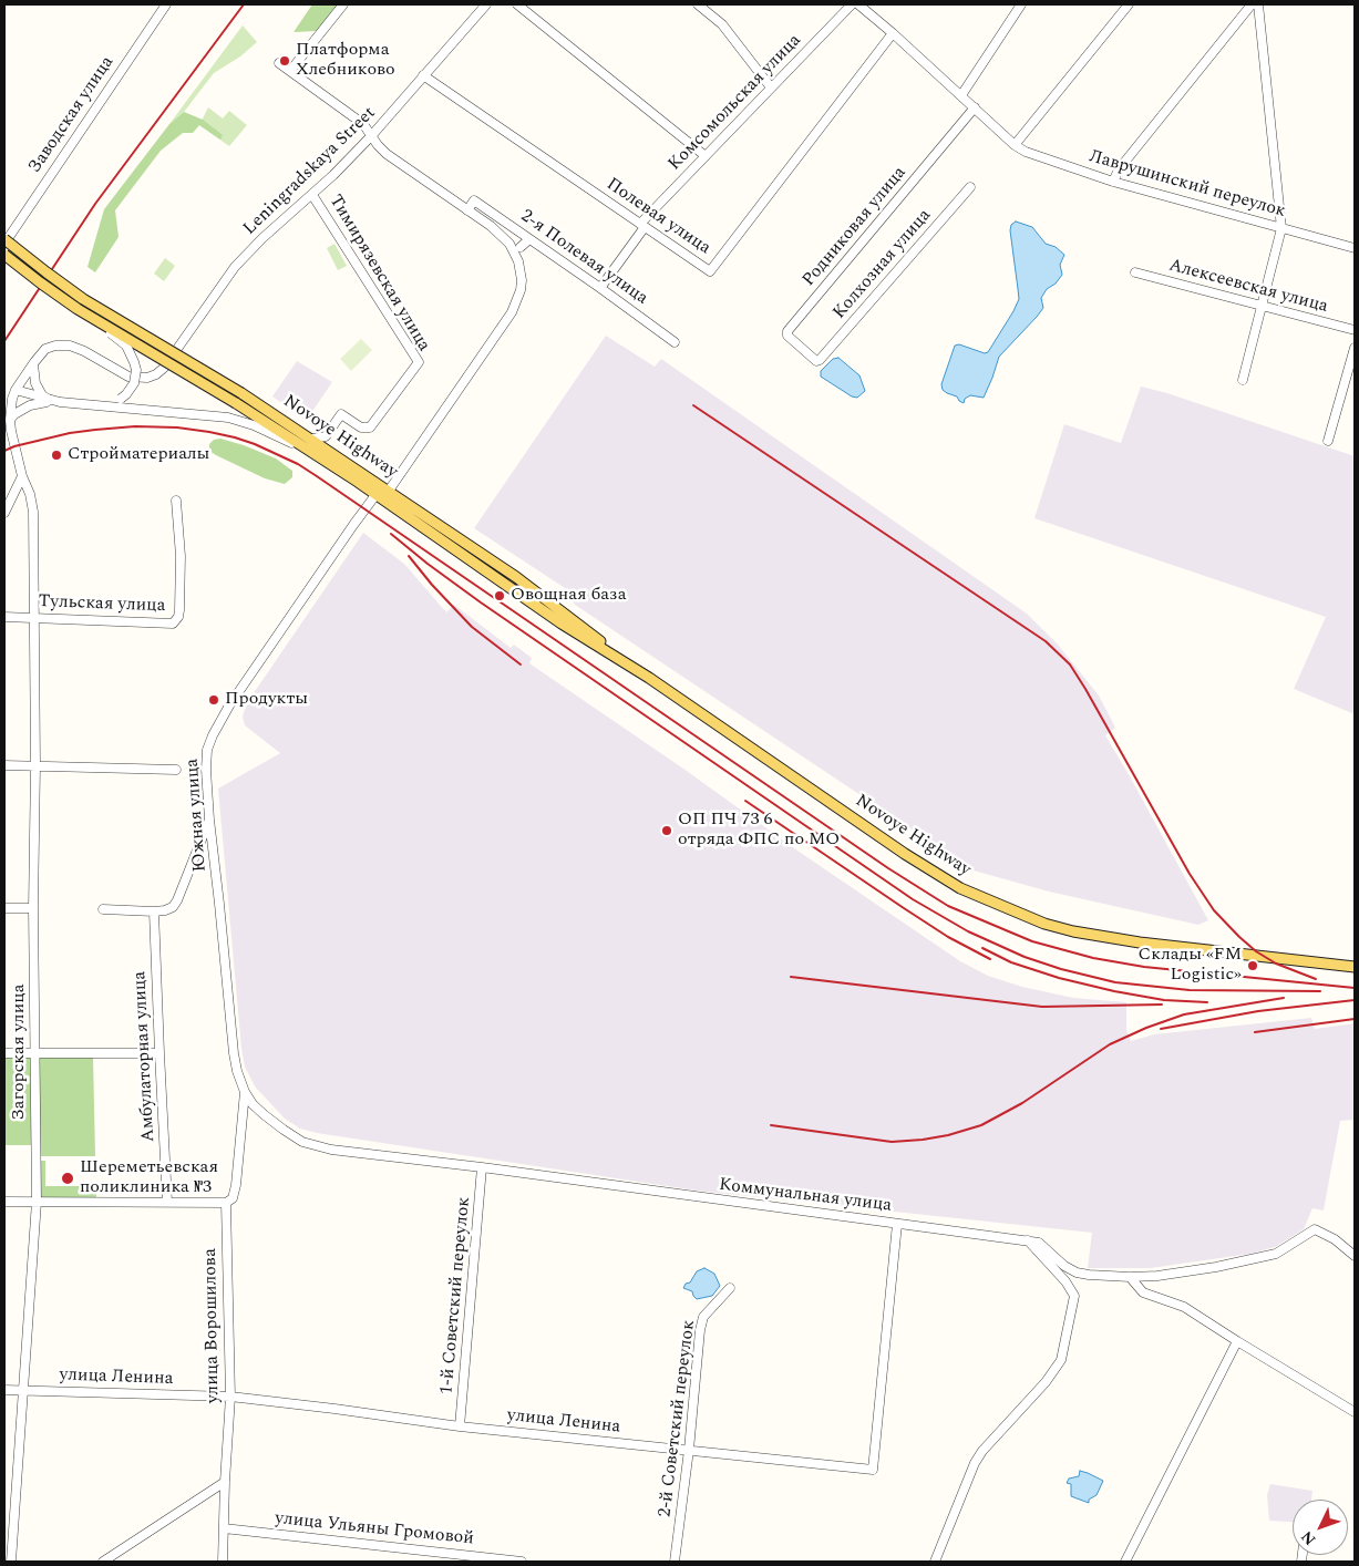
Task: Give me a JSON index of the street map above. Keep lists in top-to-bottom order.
{
  "streets": {
    "main road": ["Novoye Highway"],
    "street": [
      "Комсомольская улица",
      "Заводская улица",
      "Leningradskaya Street",
      "Лаврушинский переулок",
      "Полевая улица",
      "Родниковая улица",
      "2-я Полевая улица",
      "Колхозная улица",
      "Тимирязевская улица",
      "Алексеевская улица",
      "Тульская улица",
      "Южная улица",
      "Загорская улица",
      "Амбулаторная улица",
      "Коммунальная улица",
      "1-й Советский переулок",
      "улица Ворошилова",
      "улица Ленина",
      "2-й Советский переулок",
      "улица Ульяны Громовой"
    ]
  },
  "crossings": [
    ["Комсомольская улица", "Полевая улица"],
    ["Комсомольская улица", "2-я Полевая улица"],
    ["Leningradskaya Street", "Полевая улица"],
    ["Leningradskaya Street", "Тимирязевская улица"],
    ["Leningradskaya Street", "Южная улица"],
    ["Лаврушинский переулок", "Полевая улица"],
    ["Лаврушинский переулок", "Родниковая улица"],
    ["Родниковая улица", "Колхозная улица"],
    ["2-я Полевая улица", "Южная улица"],
    ["Novoye Highway", "Южная улица"],
    ["Тульская улица", "Загорская улица"],
    ["Южная улица", "Коммунальная улица"],
    ["Южная улица", "улица Ворошилова"],
    ["Загорская улица", "улица Ленина"],
    ["Коммунальная улица", "1-й Советский переулок"],
    ["Коммунальная улица", "улица Ворошилова"],
    ["Коммунальная улица", "улица Ленина"],
    ["1-й Советский переулок", "улица Ленина"],
    ["улица Ворошилова", "улица Ленина"],
    ["улица Ворошилова", "улица Ульяны Громовой"],
    ["улица Ленина", "2-й Советский переулок"]
  ],
  "places": [
    "Платформа Хлебниково",
    "Стройматериалы",
    "Овощная база",
    "Продукты",
    "ОП ПЧ 73 6 отряда ФПС по МО",
    "Склады «FM Logistic»",
    "Шереметьевская поликлиника №3"
  ],
  "north": "bottom left"
}
